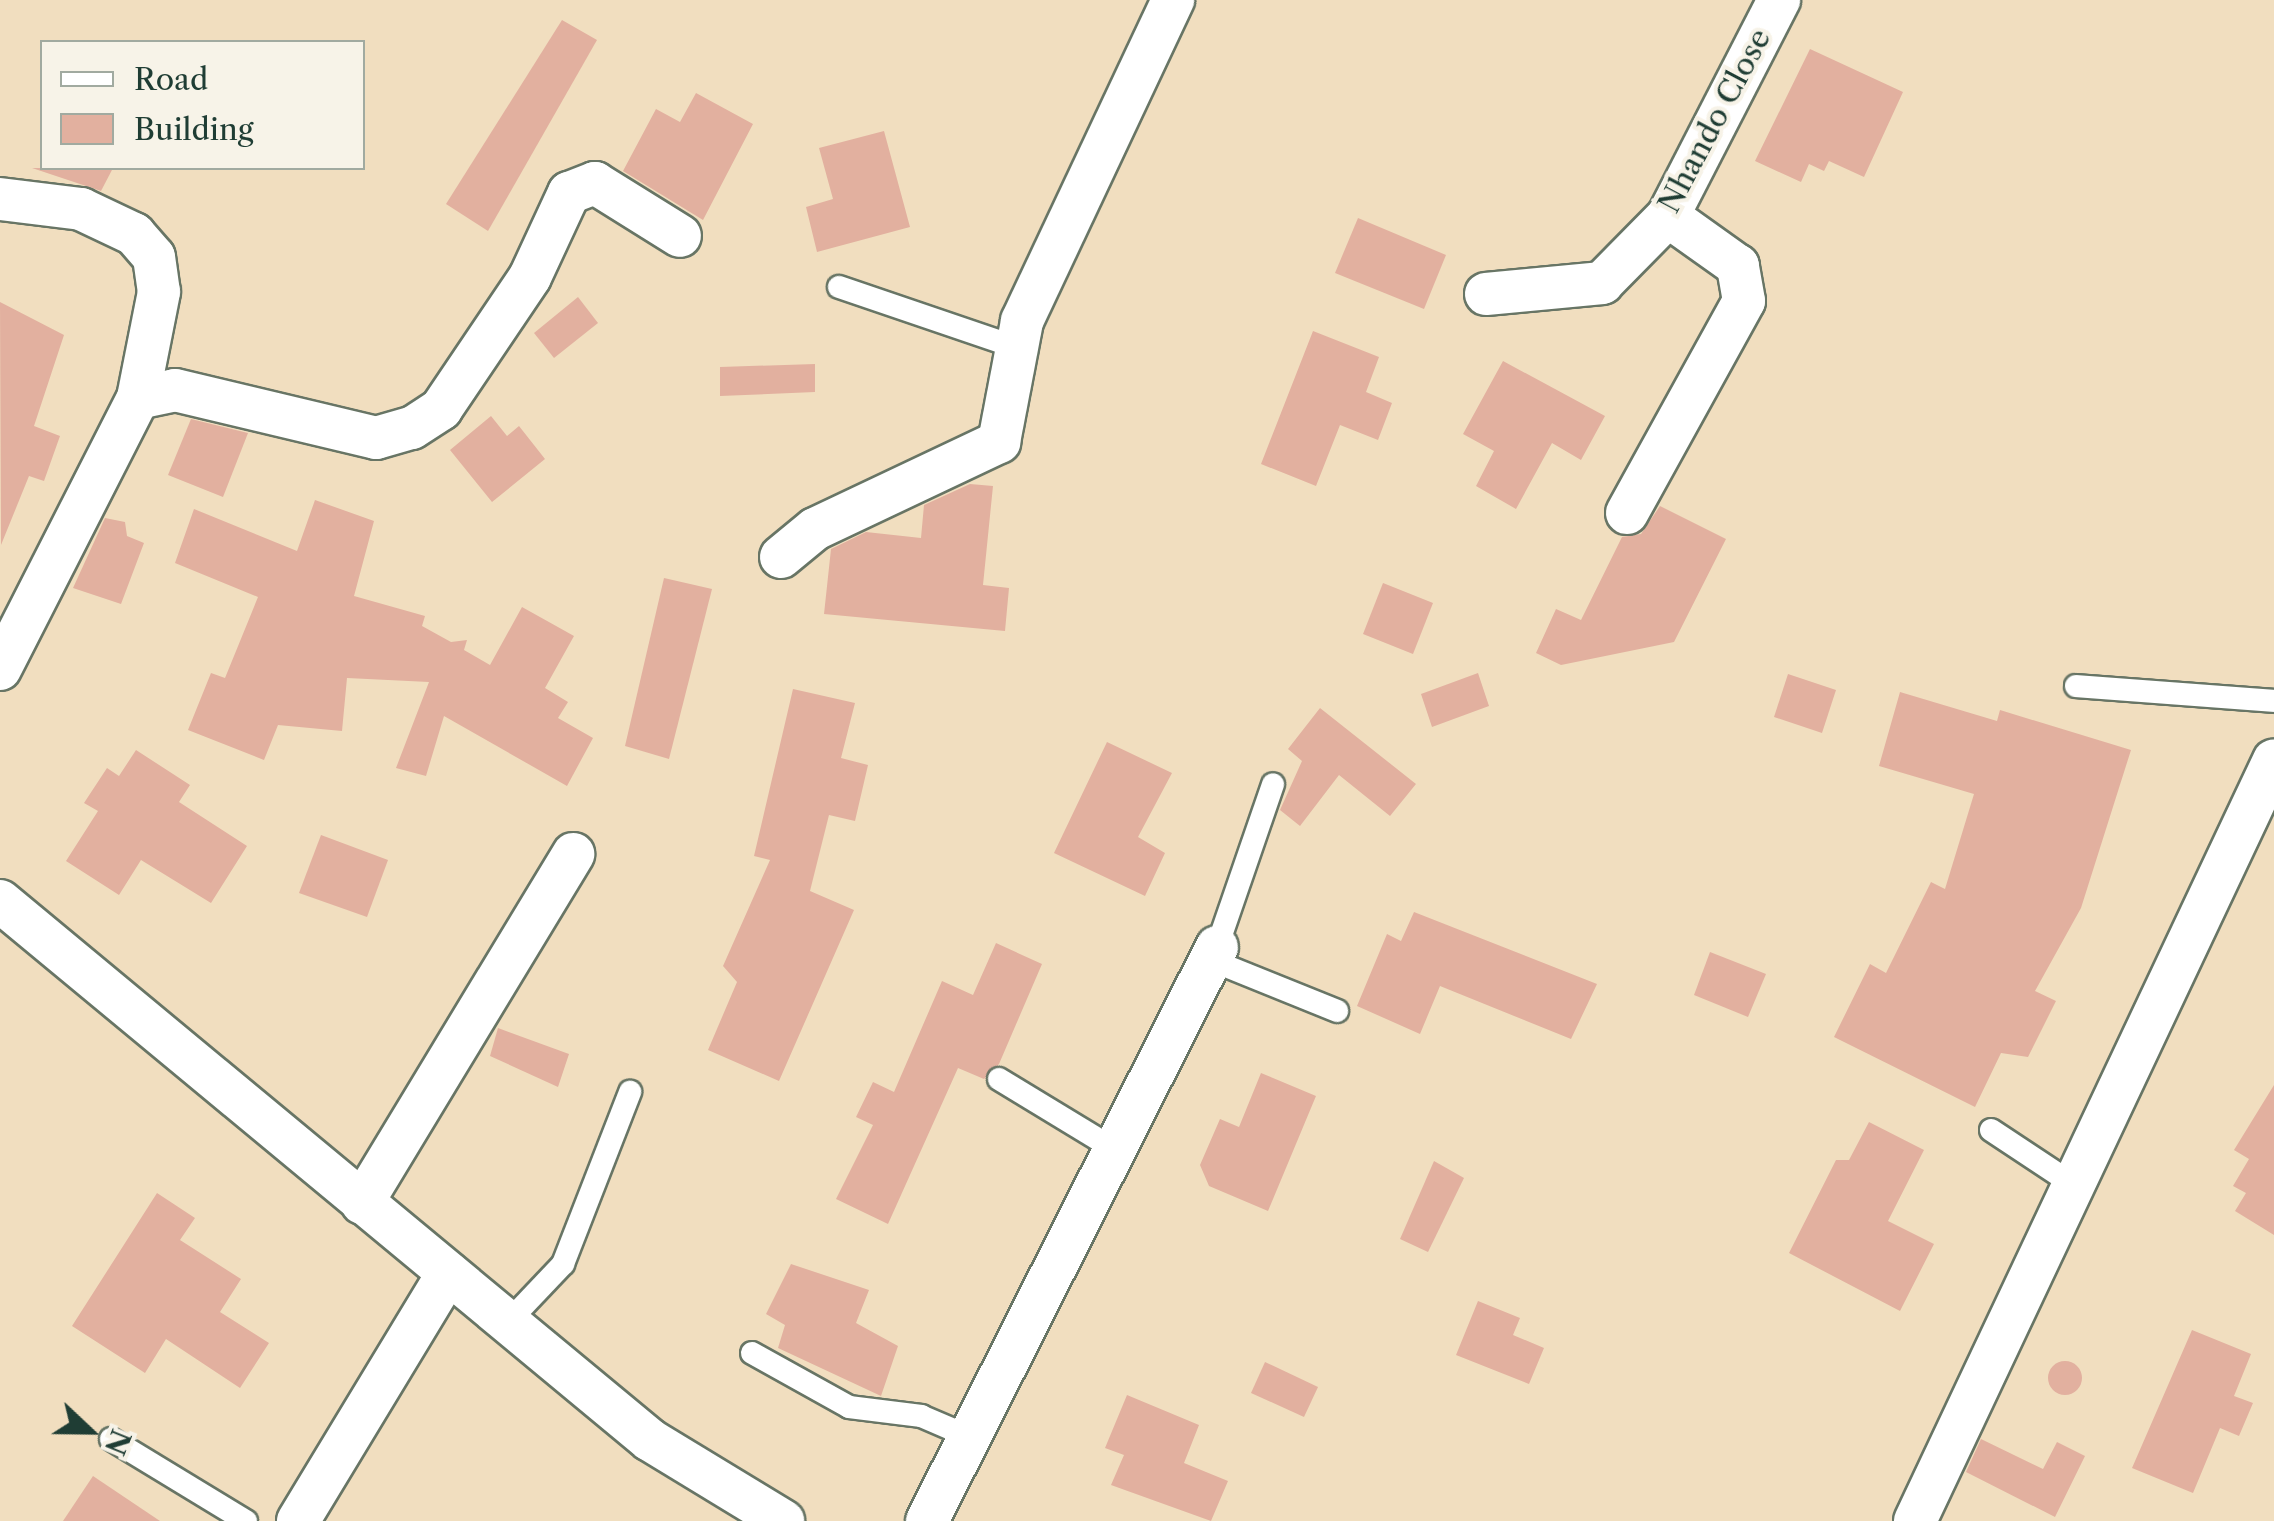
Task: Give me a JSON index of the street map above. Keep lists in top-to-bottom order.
{
  "streets": {
    "street": ["Nhando Close"]
  },
  "legend": ["Road", "Building"],
  "north": "right"
}
